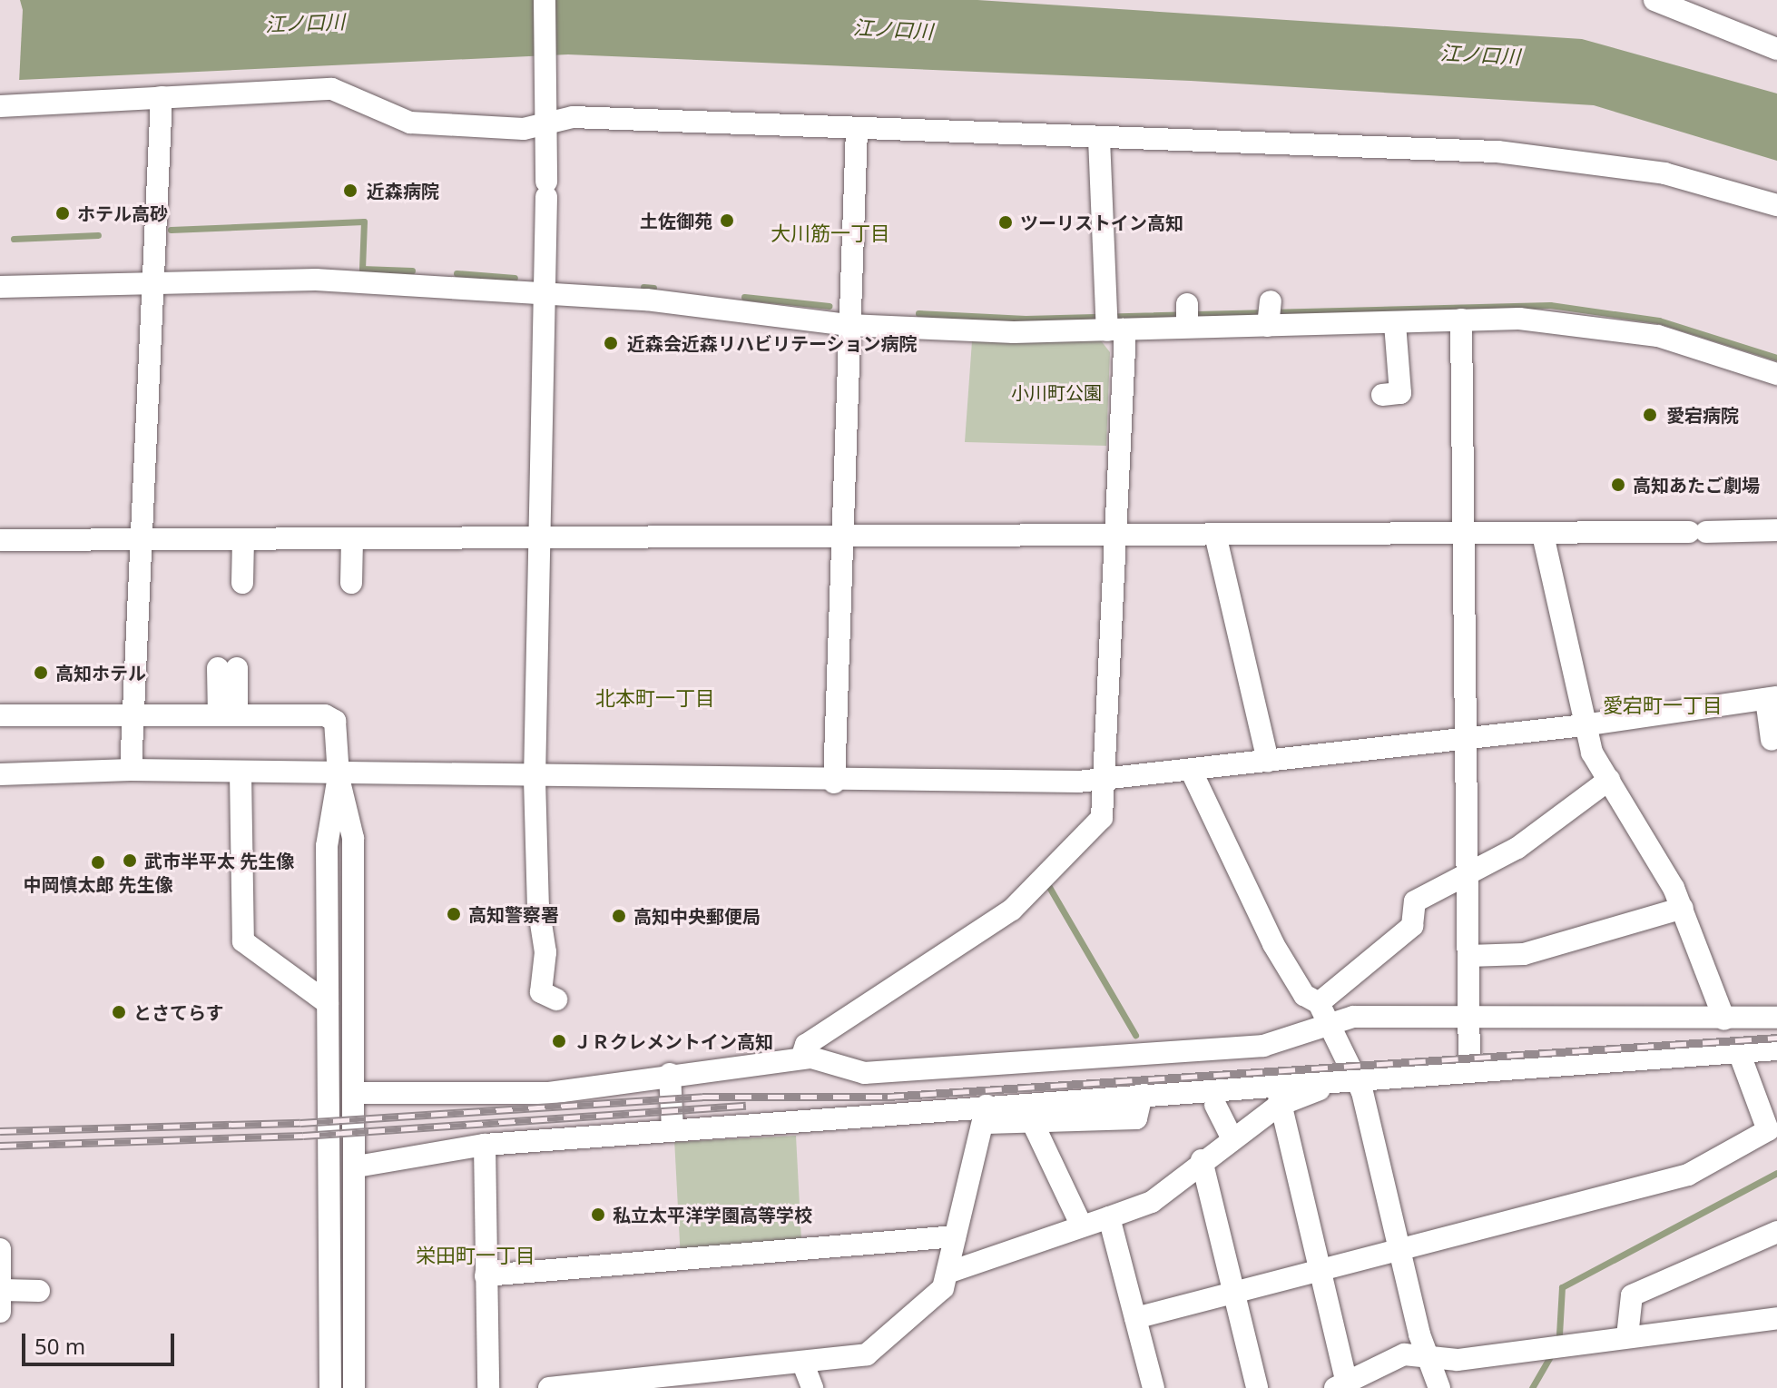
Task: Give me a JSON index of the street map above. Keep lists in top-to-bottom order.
{
  "districts": [
    "大川筋一丁目",
    "北本町一丁目",
    "愛宕町一丁目",
    "栄田町一丁目"
  ],
  "water": ["江ノ口川"],
  "parks": ["小川町公園"],
  "places": [
    "近森病院",
    "ホテル高砂",
    "土佐御苑",
    "ツーリストイン高知",
    "近森会近森リハビリテーション病院",
    "愛宕病院",
    "高知あたご劇場",
    "高知ホテル",
    "武市半平太 先生像",
    "中岡慎太郎 先生像",
    "高知警察署",
    "高知中央郵便局",
    "とさてらす",
    "ＪＲクレメントイン高知",
    "私立太平洋学園高等学校"
  ],
  "scale_bar": "50 m"
}
